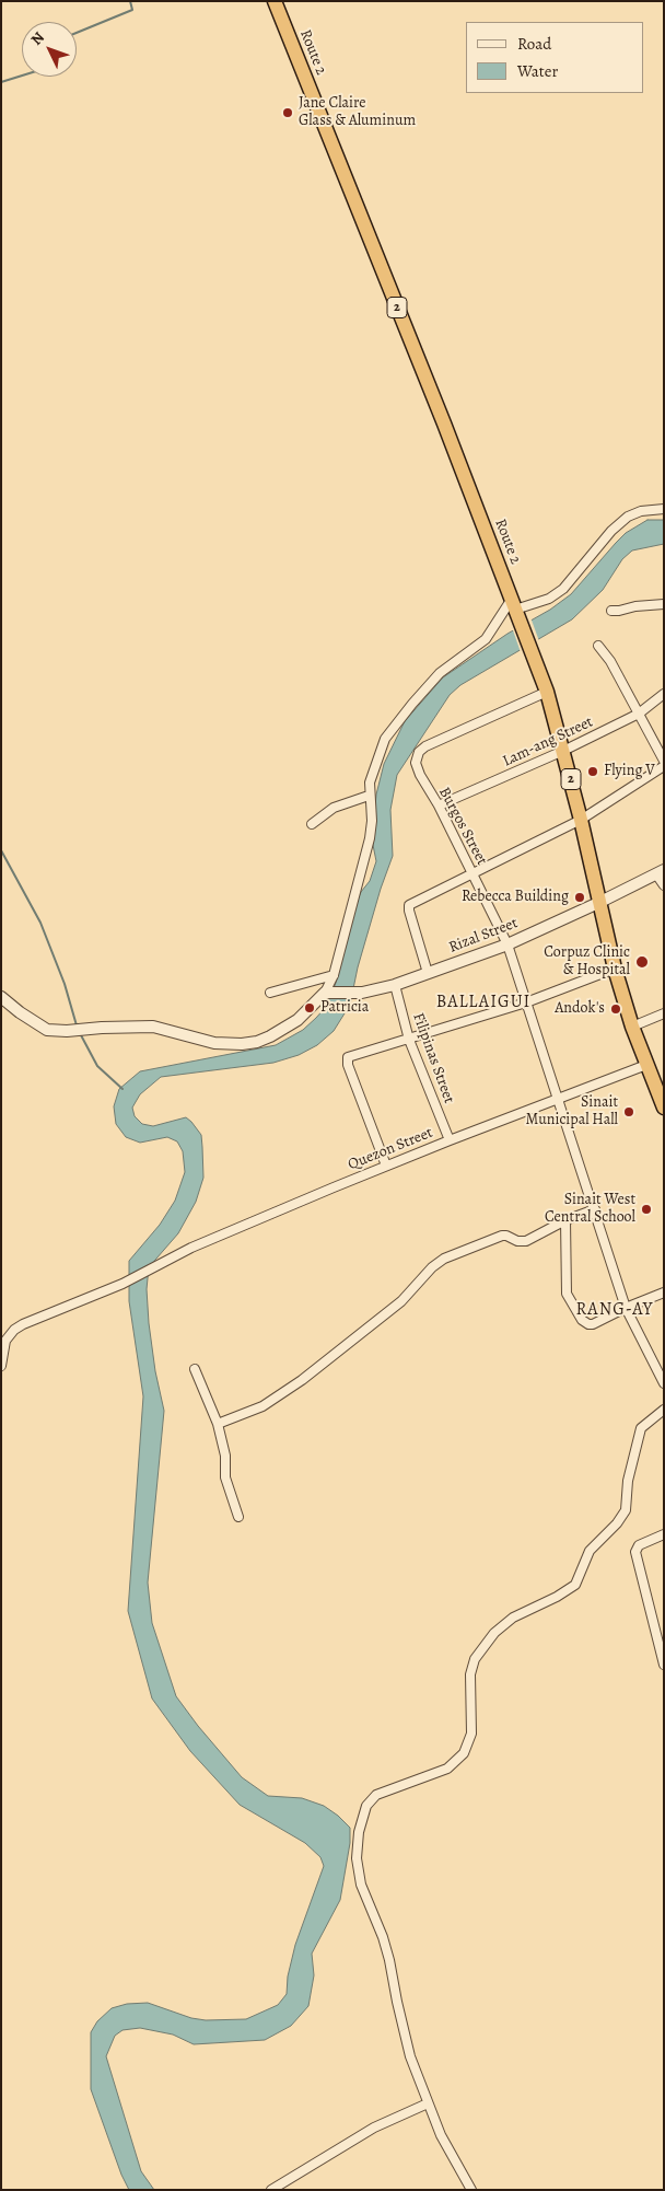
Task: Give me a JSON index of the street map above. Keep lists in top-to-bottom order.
{
  "streets": {
    "highway": ["Route 2", "2"],
    "street": [
      "Lam-ang Street",
      "Burgos Street",
      "Rizal Street",
      "Filipinas Street",
      "Quezon Street"
    ]
  },
  "crossings": [
    ["Route 2", "Lam-ang Street"],
    ["Route 2", "Burgos Street"],
    ["Route 2", "Rizal Street"],
    ["Route 2", "Quezon Street"],
    ["Lam-ang Street", "Burgos Street"],
    ["Burgos Street", "Rizal Street"],
    ["Burgos Street", "Quezon Street"],
    ["Rizal Street", "Filipinas Street"],
    ["Filipinas Street", "Quezon Street"]
  ],
  "districts": ["BALLAIGUI", "RANG-AY"],
  "places": [
    "Jane Claire Glass & Aluminum",
    "Flying V",
    "Rebecca Building",
    "Corpuz Clinic & Hospital",
    "Patricia",
    "Andok's",
    "Sinait Municipal Hall",
    "Sinait West Central School"
  ],
  "legend": ["Road", "Water"],
  "north": "top left"
}
